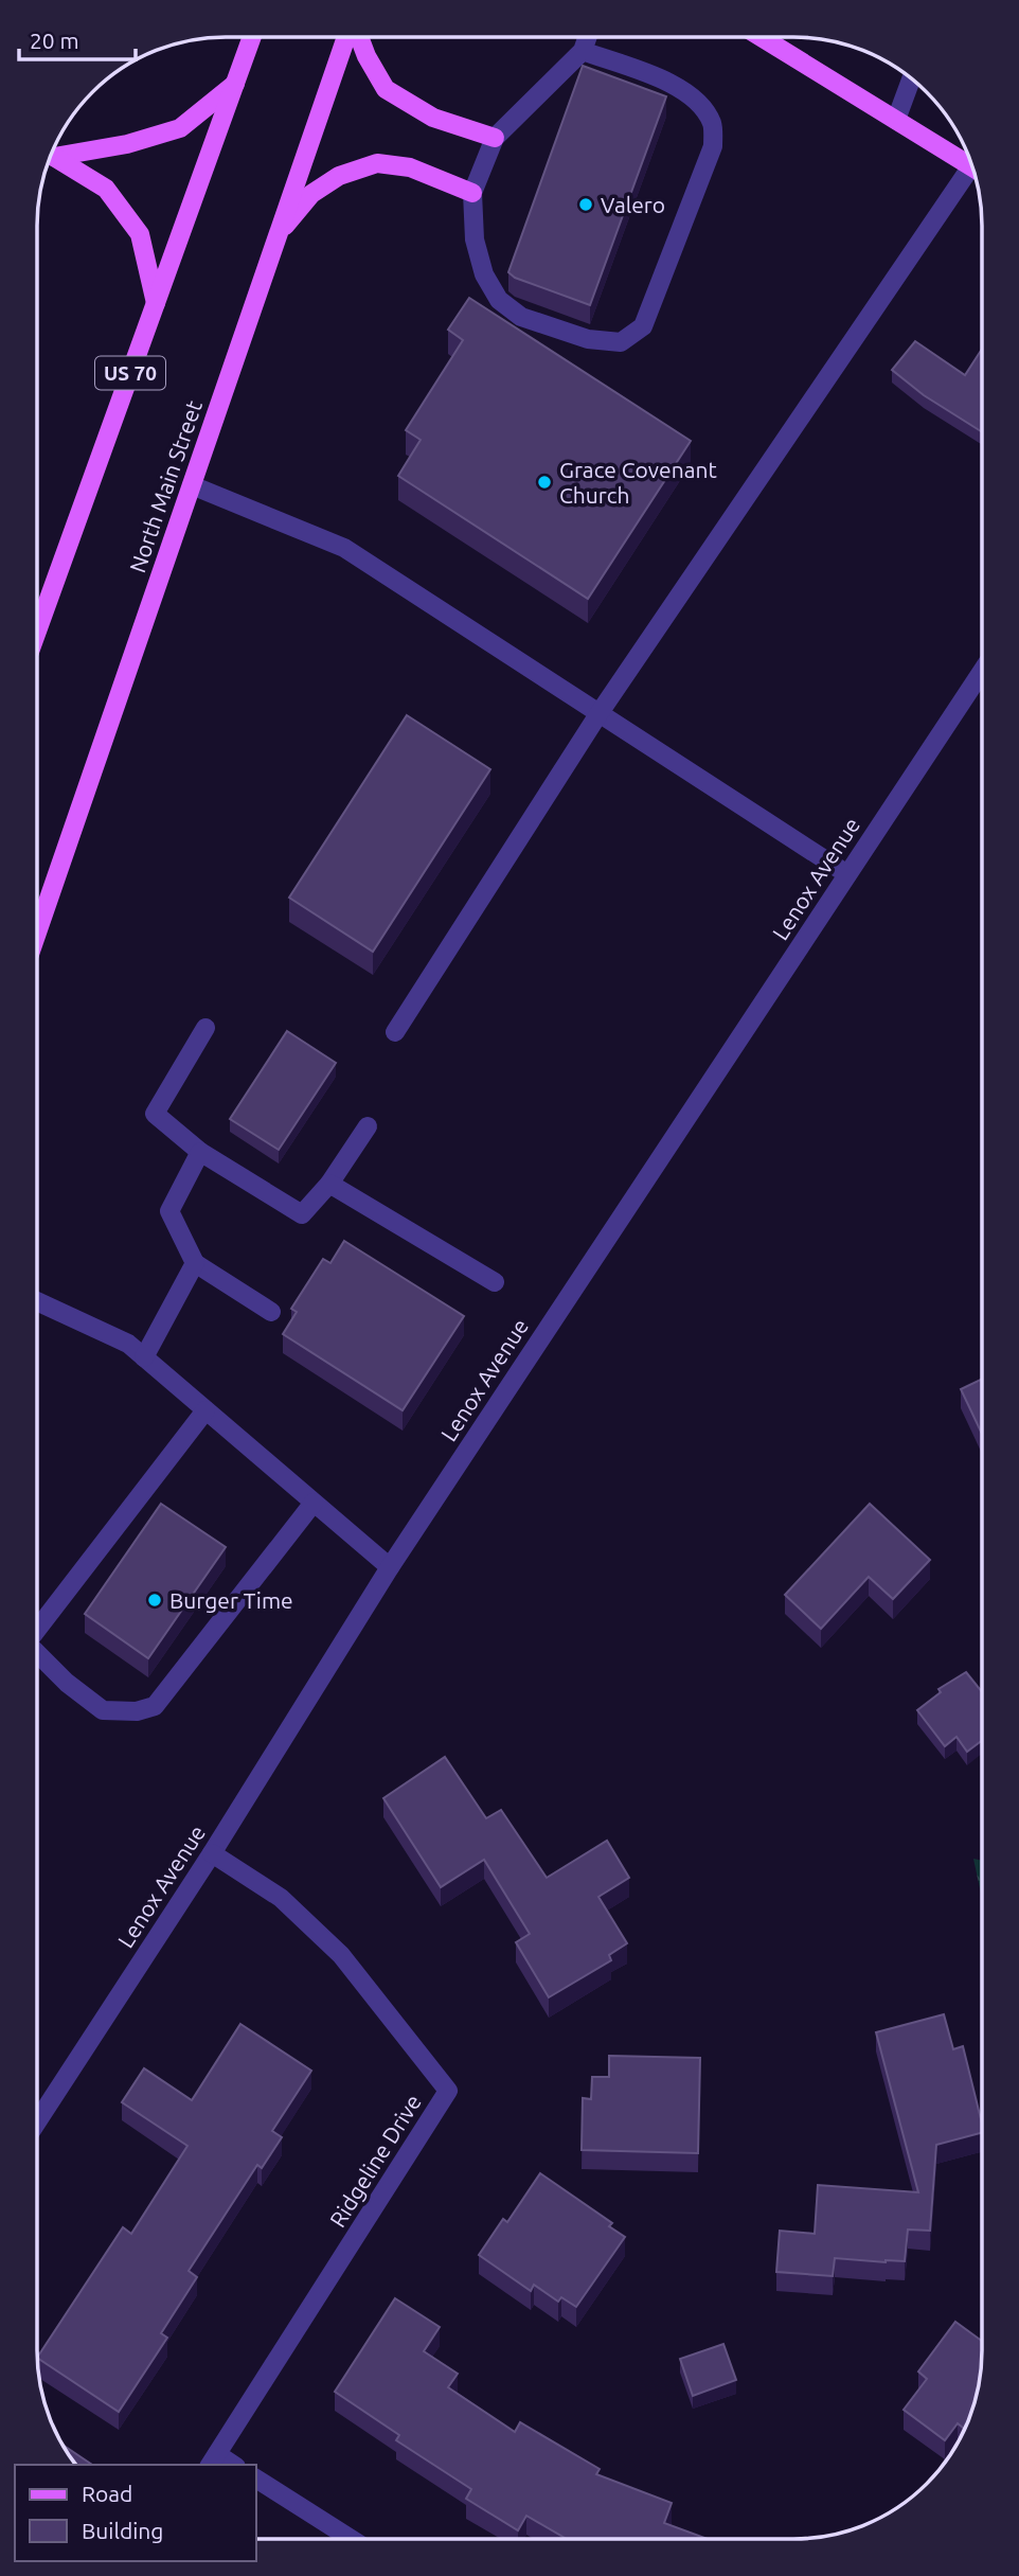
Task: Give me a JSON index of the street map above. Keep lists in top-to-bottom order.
{
  "streets": {
    "main road": ["US 70", "North Main Street"],
    "street": ["Lenox Avenue", "Ridgeline Drive"]
  },
  "crossings": [
    ["Lenox Avenue", "Ridgeline Drive"]
  ],
  "places": ["Valero", "Grace Covenant Church", "Burger Time"],
  "legend": ["Road", "Building"],
  "scale_bar": "20 m"
}
